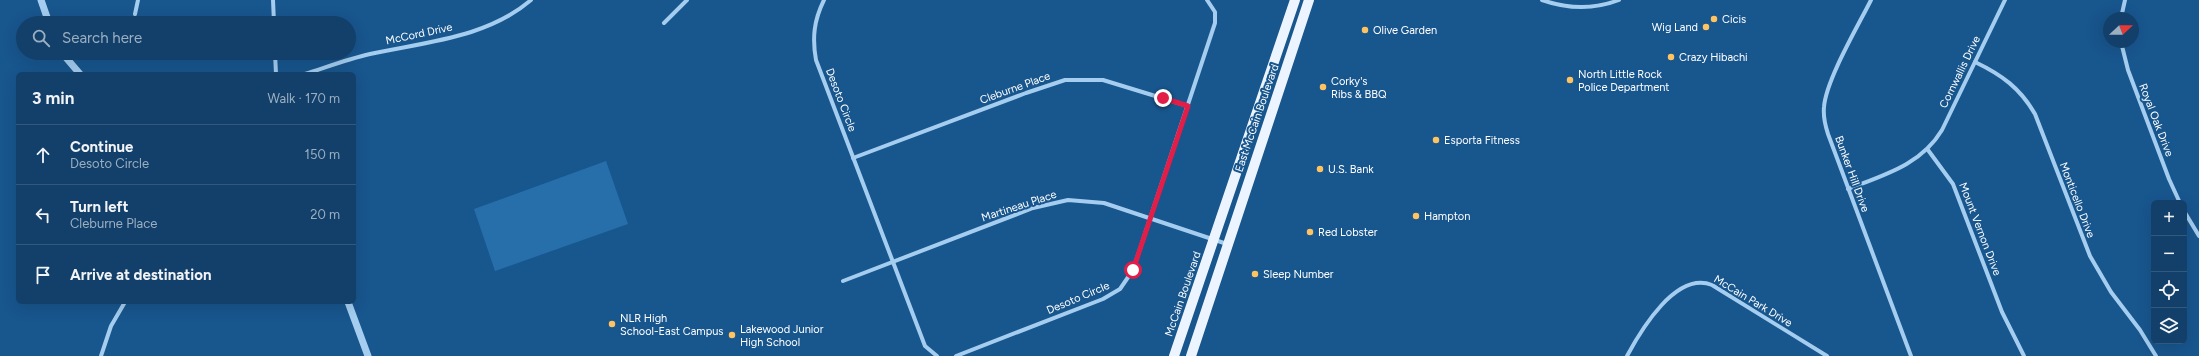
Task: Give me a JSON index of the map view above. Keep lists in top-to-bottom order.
{
  "streets": {
    "main road": ["East McCain Boulevard", "McCain Boulevard"],
    "street": [
      "McCord Drive",
      "Cornwallis Drive",
      "Cleburne Place",
      "Desoto Circle",
      "Royal Oak Drive",
      "Bunker Hill Drive",
      "Monticello Drive",
      "Martineau Place",
      "Mount Vernon Drive",
      "McCain Park Drive"
    ]
  },
  "crossings": [
    ["Cornwallis Drive", "Monticello Drive"],
    ["Cornwallis Drive", "Mount Vernon Drive"],
    ["Cleburne Place", "Desoto Circle"],
    ["Desoto Circle", "Martineau Place"],
    ["East McCain Boulevard", "Martineau Place"],
    ["East McCain Boulevard", "McCain Boulevard"],
    ["Martineau Place", "McCain Boulevard"]
  ],
  "places": [
    "Cicis",
    "Wig Land",
    "Olive Garden",
    "Crazy Hibachi",
    "North Little Rock Police Department",
    "Corky's Ribs & BBQ",
    "Esporta Fitness",
    "U.S. Bank",
    "Hampton",
    "Red Lobster",
    "Sleep Number",
    "NLR High School-East Campus",
    "Lakewood Junior High School"
  ],
  "north": "right",
  "page": {
    "search": "Search here",
    "heading": ["3 min", "Walk · 170 m"],
    "list": [
      ["Continue", "Desoto Circle", "150 m"],
      ["Turn left", "Cleburne Place", "20 m"],
      "Arrive at destination"
    ],
    "map_buttons": ["+", "−"]
  }
}
